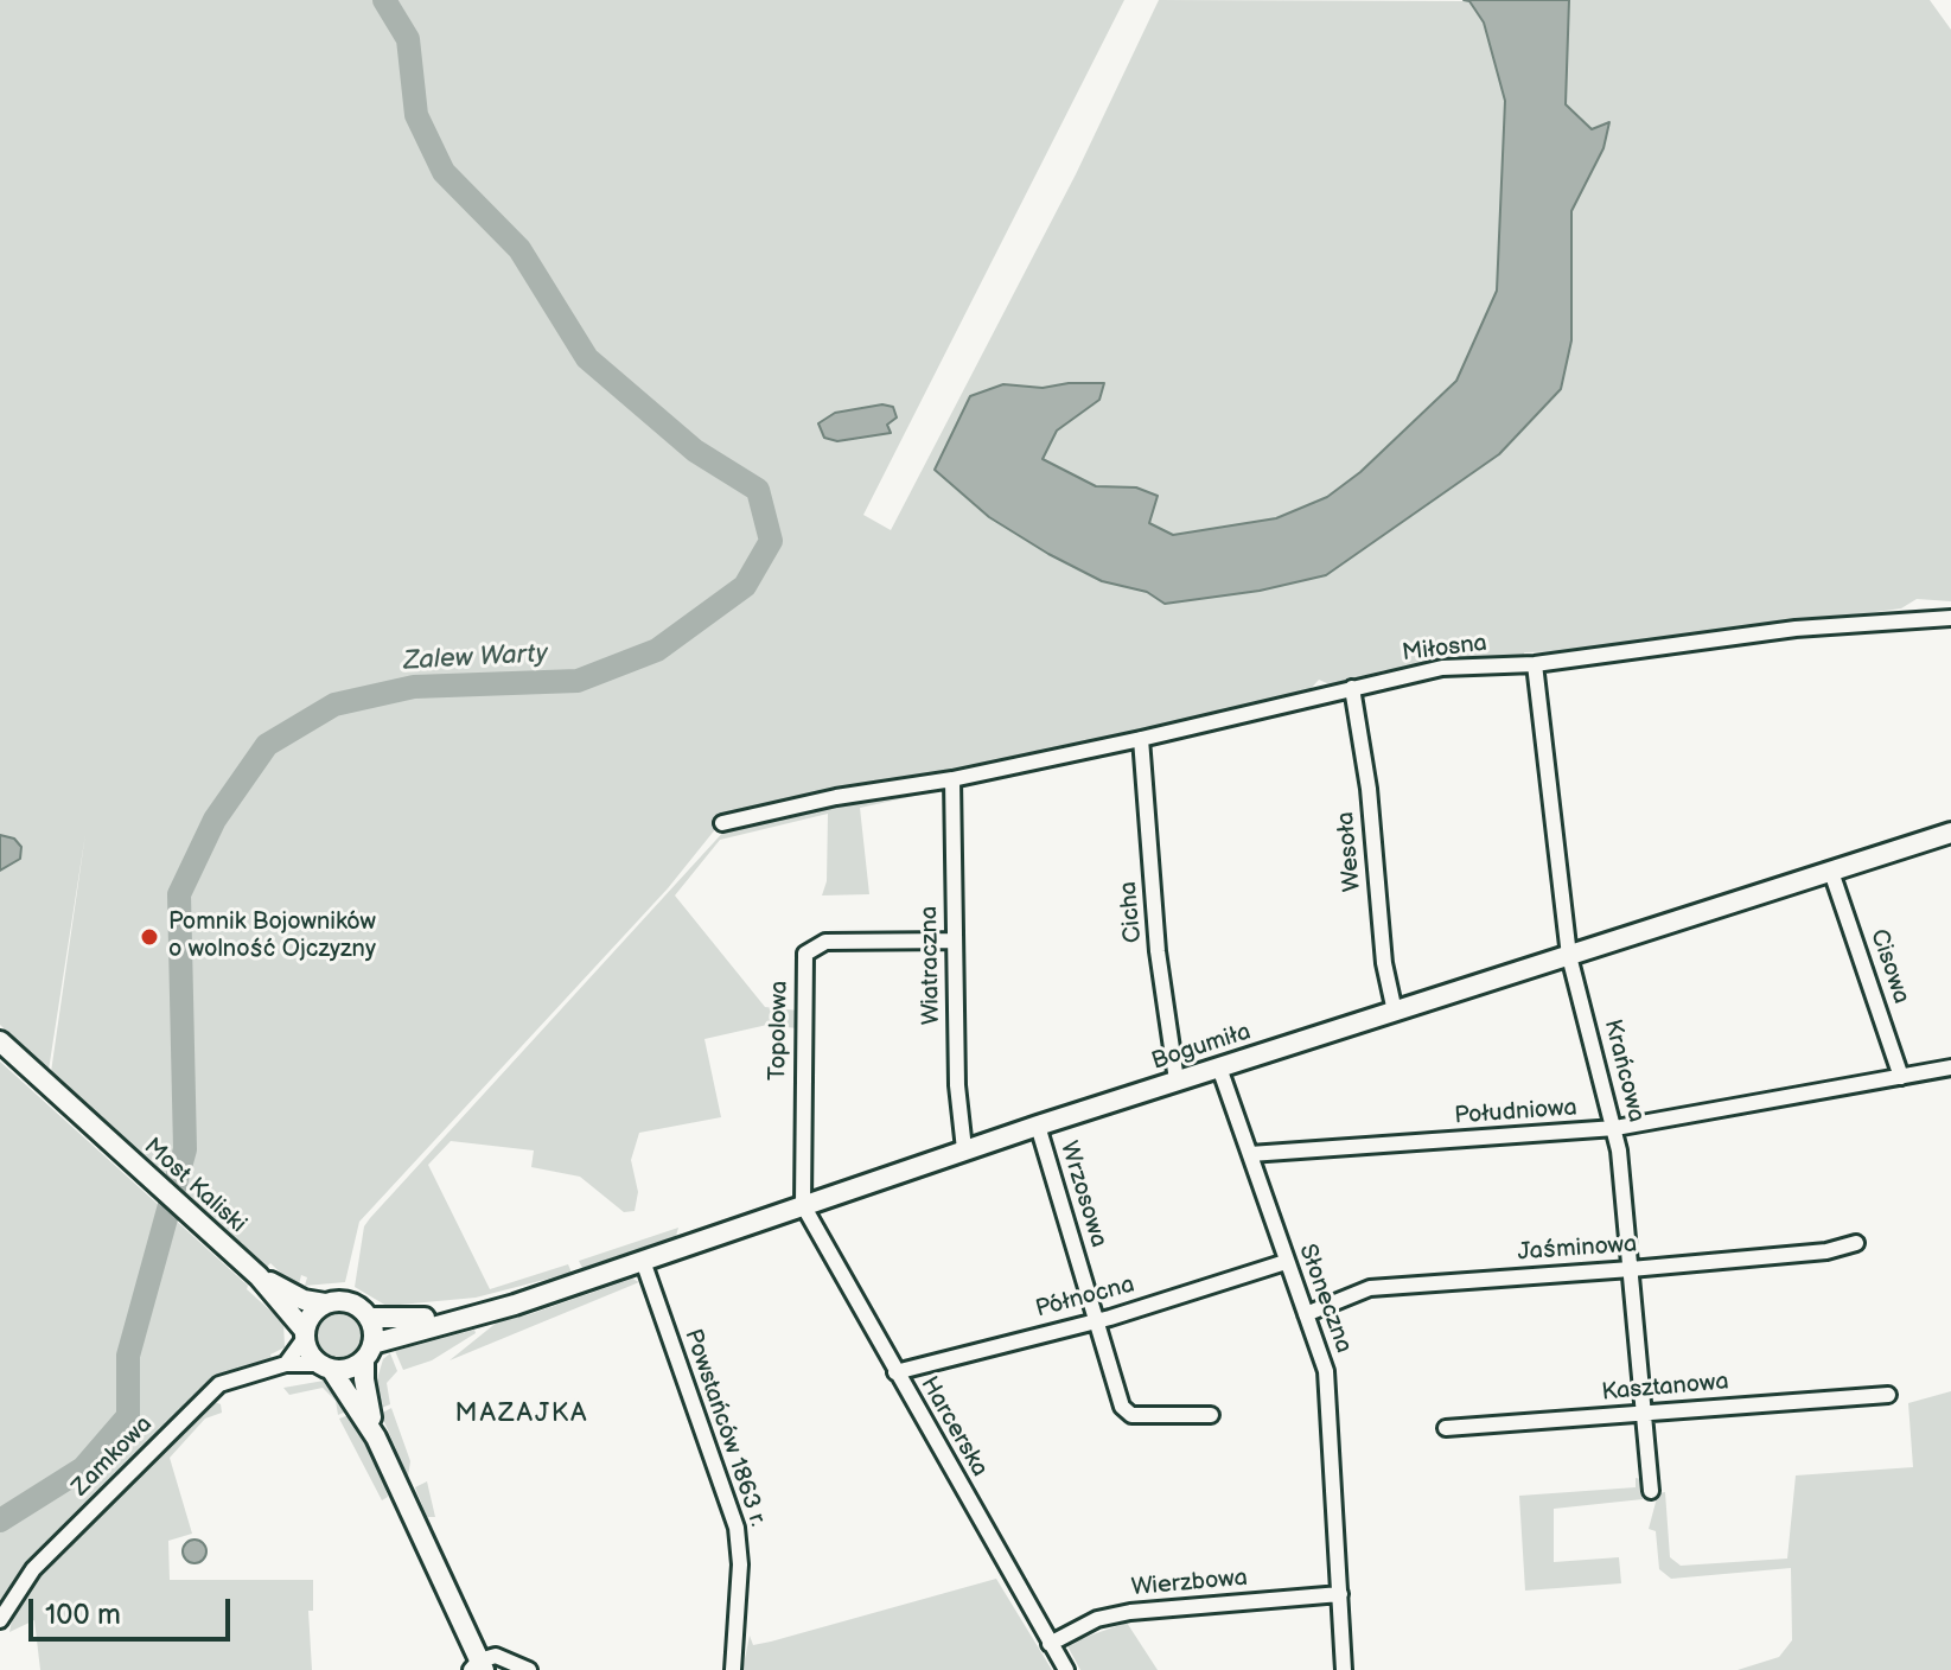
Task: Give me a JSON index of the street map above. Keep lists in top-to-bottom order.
{
  "streets": {
    "street": [
      "Miłosna",
      "Wesoła",
      "Cicha",
      "Wiatraczna",
      "Cisowa",
      "Topolowa",
      "Bogumiła",
      "Krańcowa",
      "Południowa",
      "Most Kaliski",
      "Wrzosowa",
      "Jaśminowa",
      "Północna",
      "Słoneczna",
      "Kasztanowa",
      "Harcerska",
      "Powstańców 1863 r.",
      "Zamkowa",
      "Wierzbowa"
    ]
  },
  "crossings": [
    ["Miłosna", "Wesoła"],
    ["Miłosna", "Cicha"],
    ["Miłosna", "Wiatraczna"],
    ["Miłosna", "Krańcowa"],
    ["Wesoła", "Bogumiła"],
    ["Cicha", "Bogumiła"],
    ["Wiatraczna", "Topolowa"],
    ["Wiatraczna", "Bogumiła"],
    ["Cisowa", "Bogumiła"],
    ["Cisowa", "Południowa"],
    ["Topolowa", "Bogumiła"],
    ["Topolowa", "Harcerska"],
    ["Bogumiła", "Krańcowa"],
    ["Bogumiła", "Wrzosowa"],
    ["Bogumiła", "Słoneczna"],
    ["Bogumiła", "Harcerska"],
    ["Bogumiła", "Powstańców 1863 r."],
    ["Bogumiła", "Zamkowa"],
    ["Krańcowa", "Południowa"],
    ["Krańcowa", "Jaśminowa"],
    ["Krańcowa", "Kasztanowa"],
    ["Południowa", "Słoneczna"],
    ["Wrzosowa", "Północna"],
    ["Jaśminowa", "Słoneczna"],
    ["Północna", "Słoneczna"],
    ["Północna", "Harcerska"],
    ["Słoneczna", "Wierzbowa"],
    ["Harcerska", "Wierzbowa"]
  ],
  "districts": ["MAZAJKA"],
  "water": ["Zalew Warty"],
  "places": ["Pomnik Bojowników o wolność Ojczyzny"],
  "scale_bar": "100 m"
}
